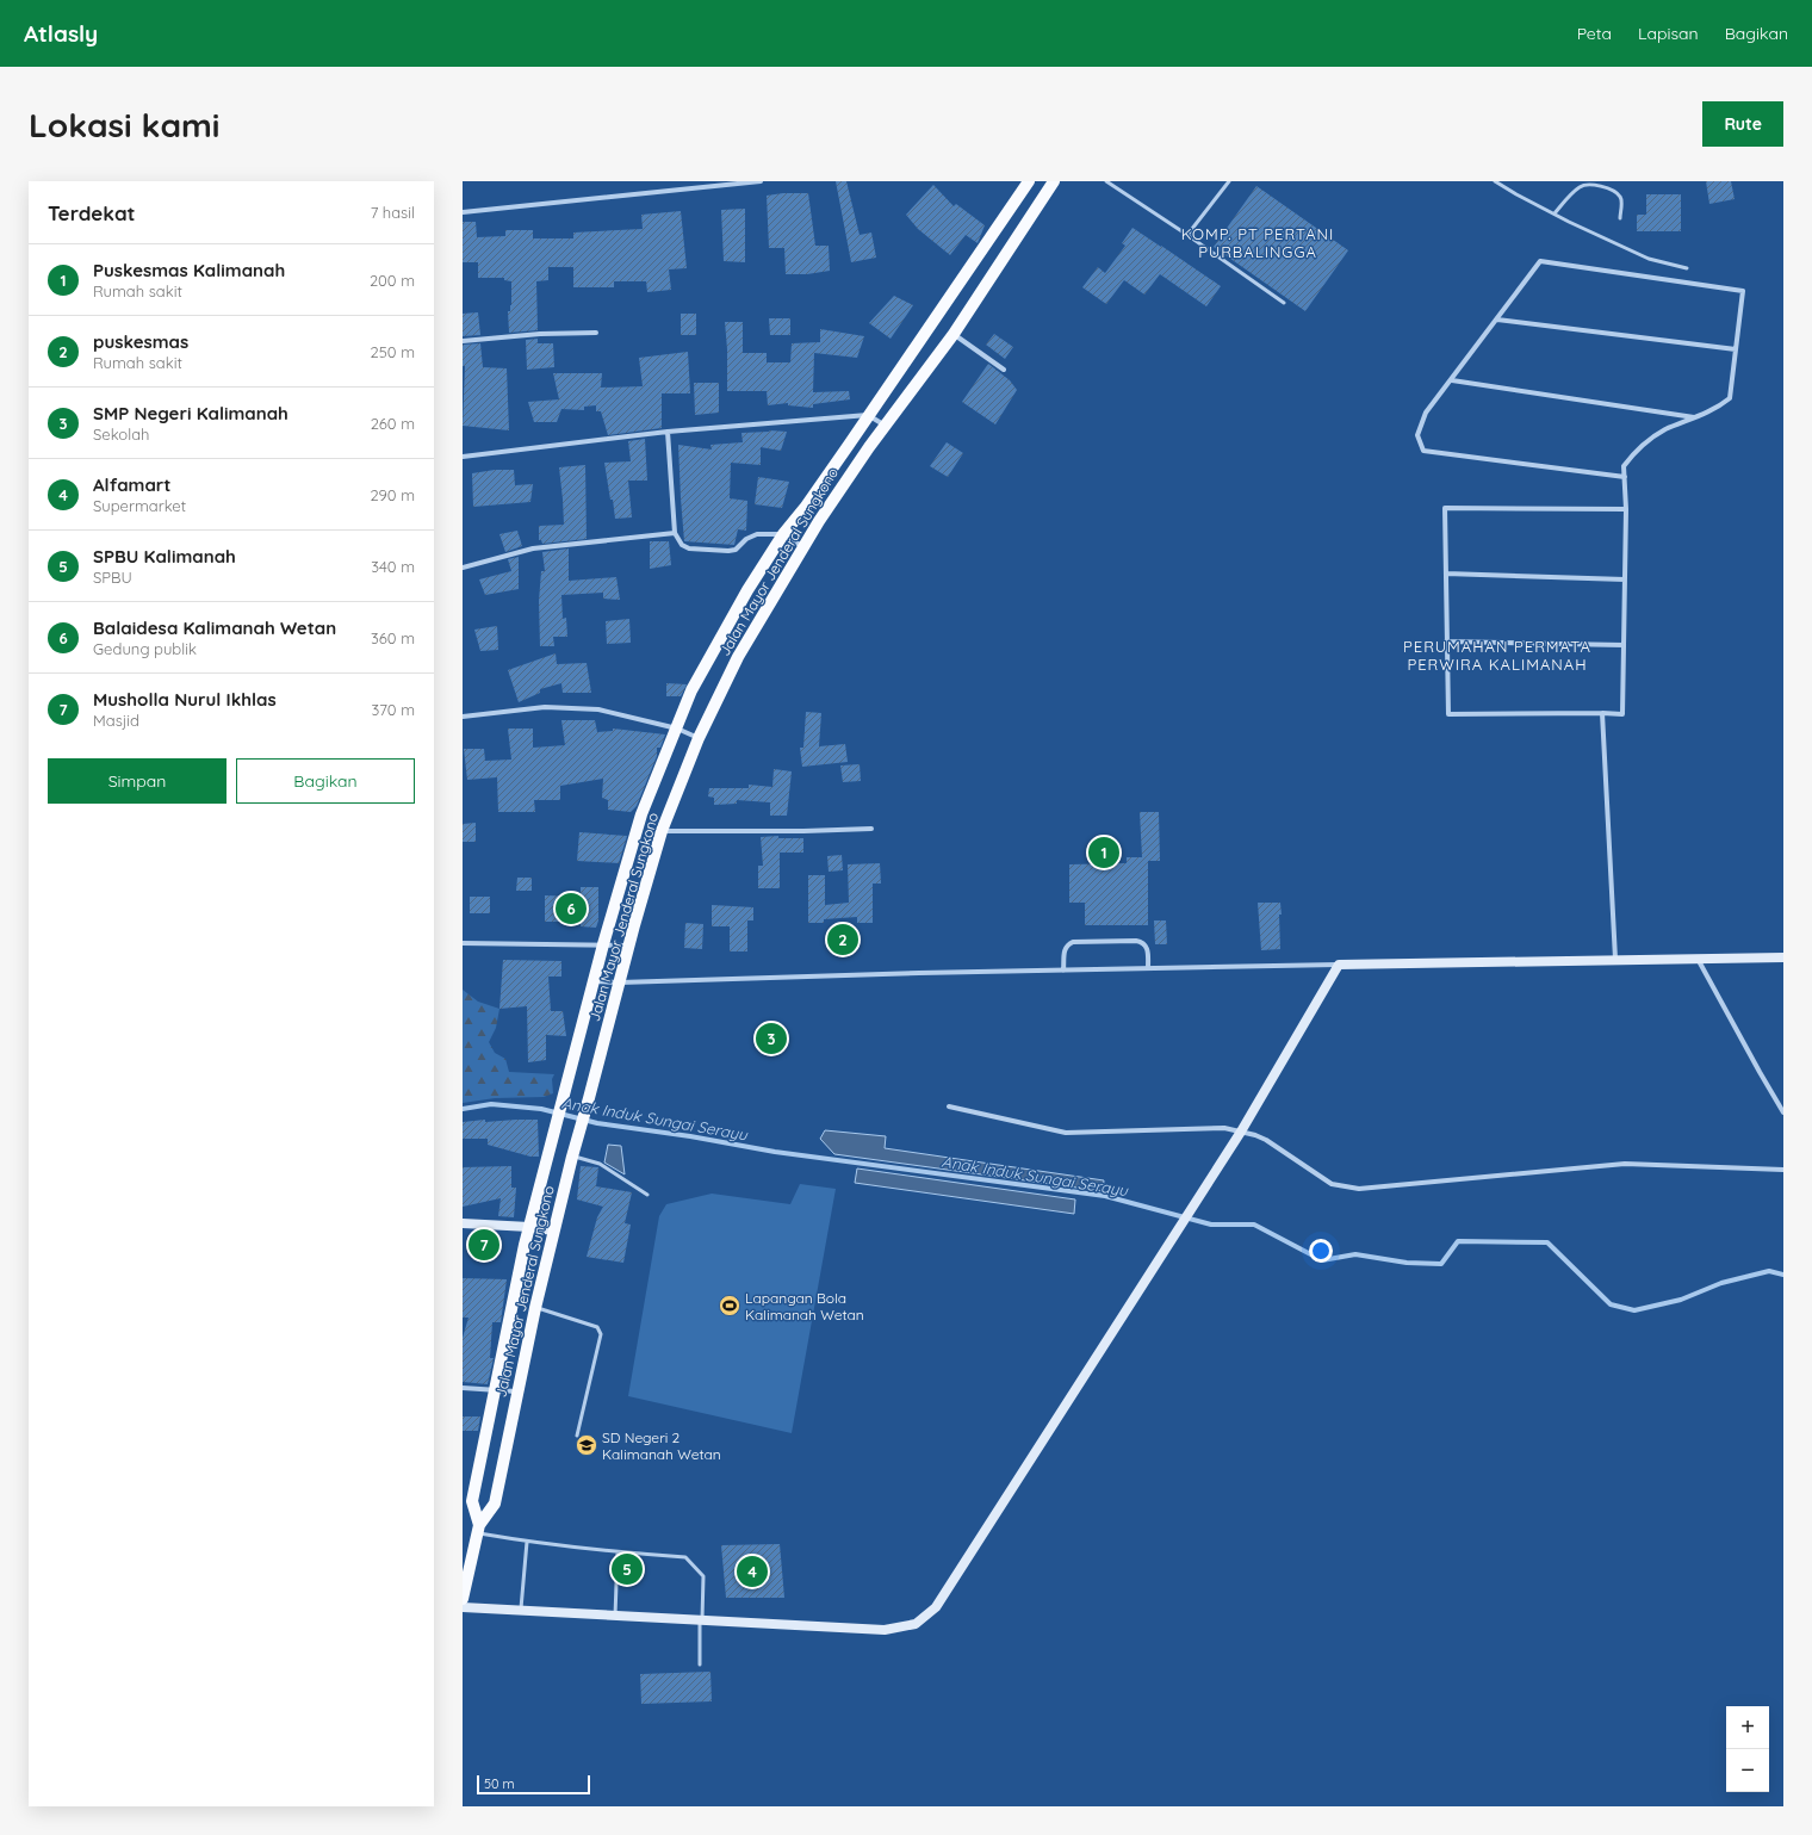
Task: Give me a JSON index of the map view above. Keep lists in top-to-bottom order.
{
  "streets": {
    "main road": ["Jalan Mayor Jenderal Sungkono"]
  },
  "districts": ["KOMP. PT PERTANI PURBALINGGA", "PERUMAHAN PERMATA PERWIRA KALIMANAH"],
  "water": ["Anak Induk Sungai Serayu"],
  "places": {
    "sports": ["Lapangan Bola Kalimanah Wetan"],
    "school or university": ["SD Negeri 2 Kalimanah Wetan"]
  },
  "scale_bar": "50 m",
  "page": {
    "header": "Atlasly",
    "nav": ["Peta", "Lapisan", "Bagikan"],
    "buttons": [
      "Rute",
      ["Simpan", "Bagikan"]
    ],
    "title": "Lokasi kami",
    "heading": ["Terdekat", "7 hasil"],
    "list": [
      {
        "mark": "1",
        "name": "Puskesmas Kalimanah",
        "note": "Rumah sakit",
        "value": "200 m"
      },
      {
        "mark": "2",
        "name": "puskesmas",
        "note": "Rumah sakit",
        "value": "250 m"
      },
      {
        "mark": "3",
        "name": "SMP Negeri Kalimanah",
        "note": "Sekolah",
        "value": "260 m"
      },
      {
        "mark": "4",
        "name": "Alfamart",
        "note": "Supermarket",
        "value": "290 m"
      },
      {
        "mark": "5",
        "name": "SPBU Kalimanah",
        "note": "SPBU",
        "value": "340 m"
      },
      {
        "mark": "6",
        "name": "Balaidesa Kalimanah Wetan",
        "note": "Gedung publik",
        "value": "360 m"
      },
      {
        "mark": "7",
        "name": "Musholla Nurul Ikhlas",
        "note": "Masjid",
        "value": "370 m"
      }
    ],
    "pins": [
      "1",
      "6",
      "2",
      "3",
      "7",
      "5",
      "4"
    ],
    "map_buttons": ["+", "−"],
    "scale": "50 m"
  }
}
